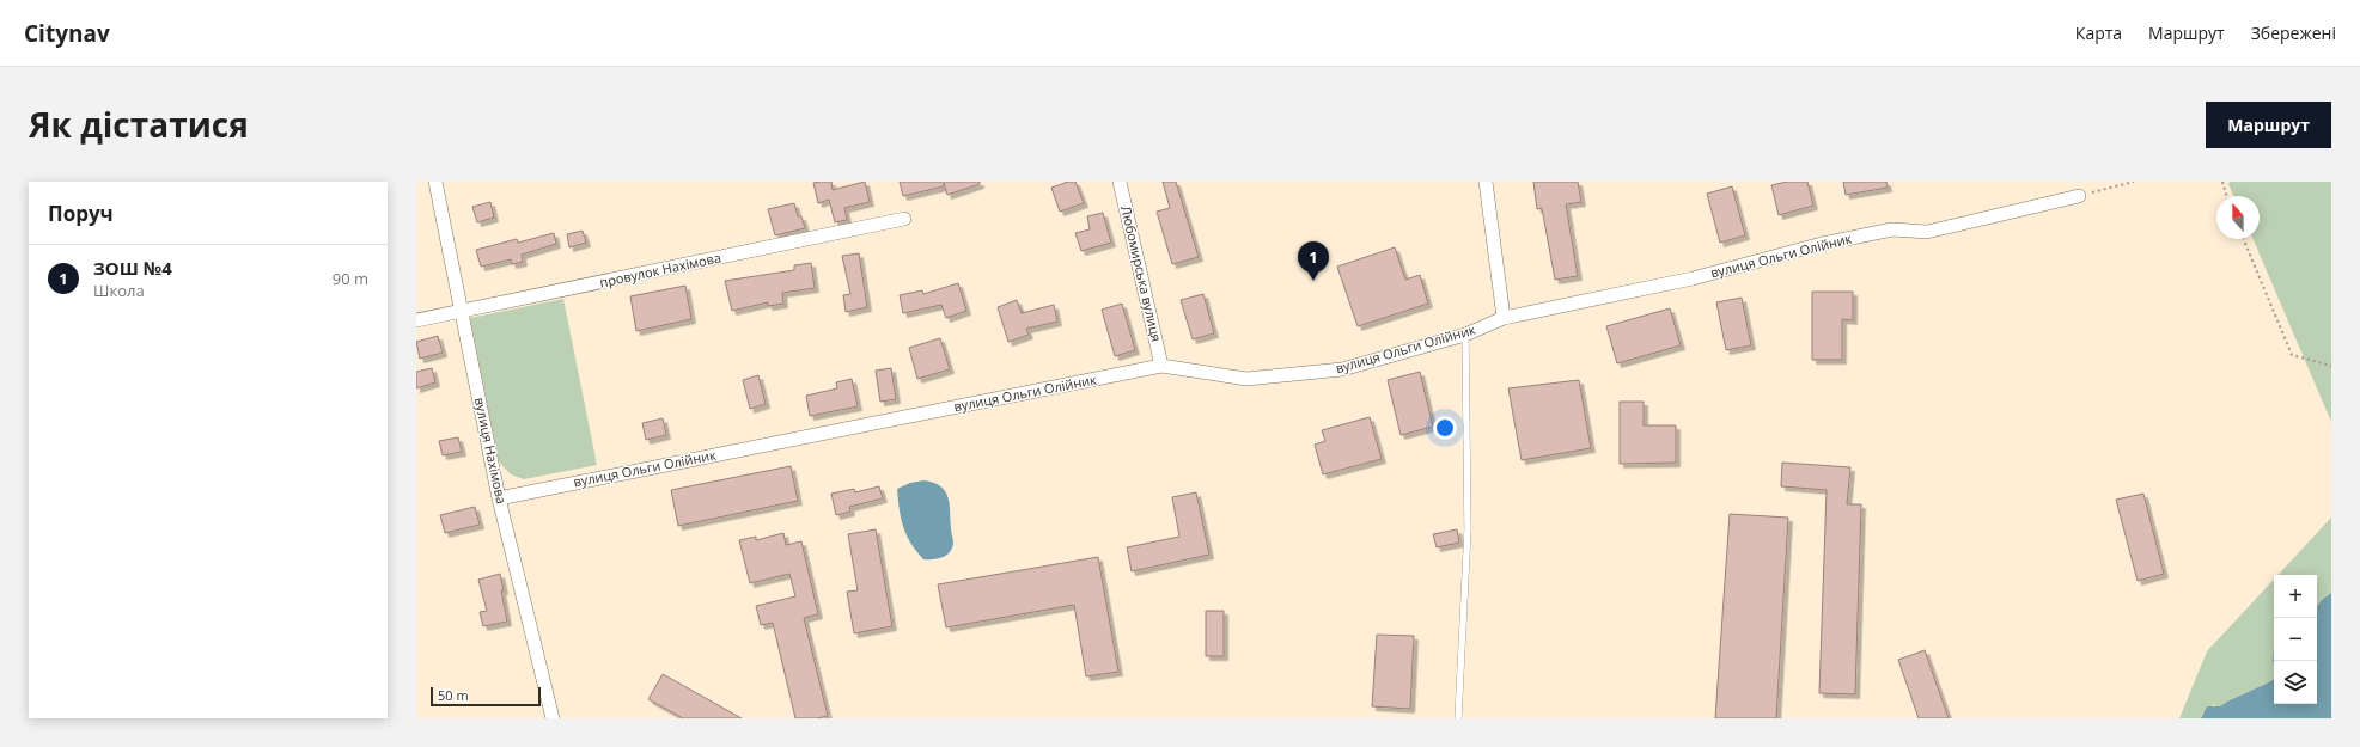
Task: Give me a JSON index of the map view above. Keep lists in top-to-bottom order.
{
  "streets": {
    "street": [
      "вулиця Ольги Олійник",
      "провулок Нахімова",
      "Любомирська вулиця",
      "вулиця Нахімова"
    ]
  },
  "crossings": [
    ["вулиця Ольги Олійник", "Любомирська вулиця"],
    ["вулиця Ольги Олійник", "вулиця Нахімова"],
    ["провулок Нахімова", "вулиця Нахімова"]
  ],
  "scale_bar": "50 m",
  "north": "top",
  "page": {
    "header": "Citynav",
    "nav": ["Карта", "Маршрут", "Збережені"],
    "title": "Як дістатися",
    "buttons": "Маршрут",
    "heading": "Поруч",
    "pins": "1",
    "list": [
      {
        "mark": "1",
        "name": "ЗОШ №4",
        "note": "Школа",
        "value": "90 m"
      }
    ],
    "map_buttons": ["+", "−"],
    "scale": "50 m"
  }
}
